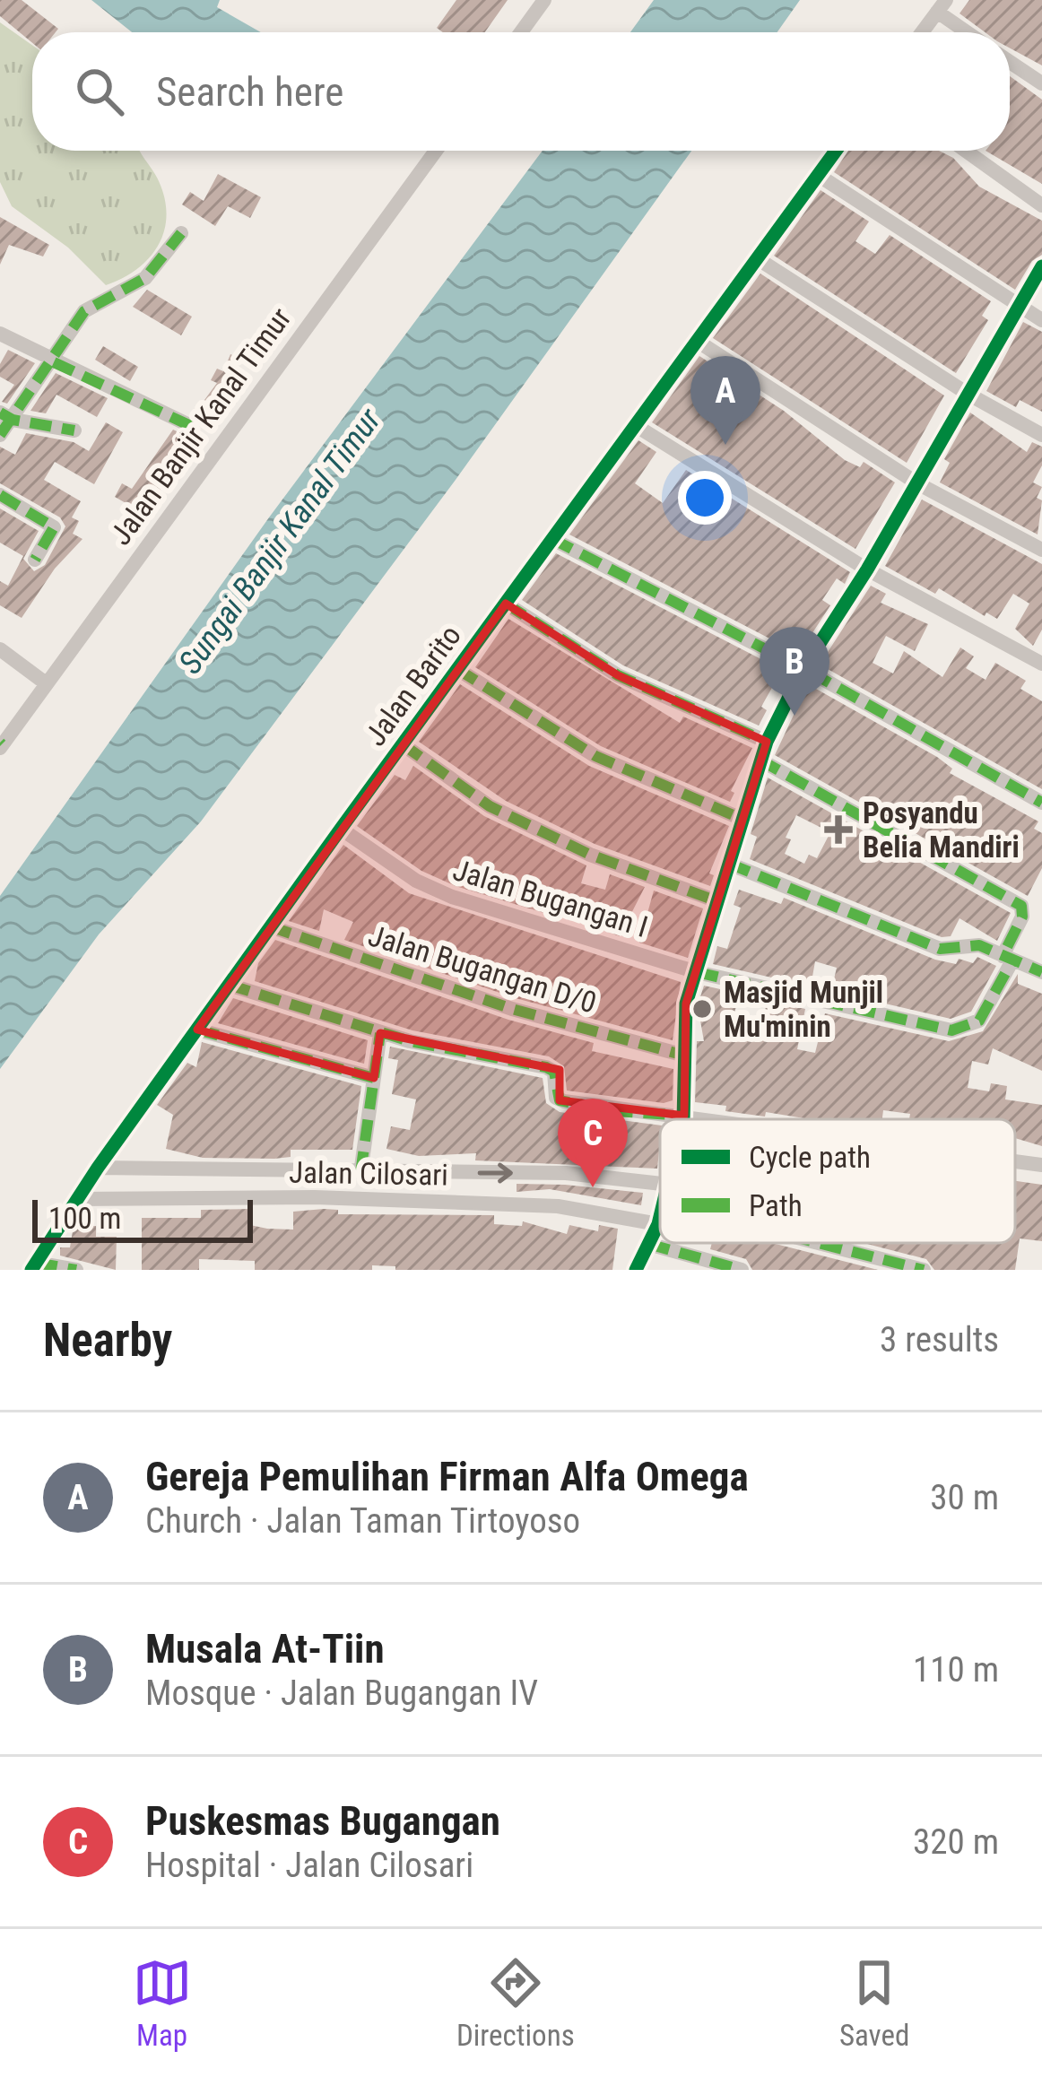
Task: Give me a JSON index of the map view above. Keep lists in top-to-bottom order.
{
  "streets": {
    "street": [
      "Jalan Banjir Kanal Timur",
      "Jalan Barito",
      "Jalan Bugangan I",
      "Jalan Bugangan D/0",
      "Jalan Cilosari"
    ]
  },
  "crossings": [
    ["Jalan Barito", "Jalan Bugangan I"],
    ["Jalan Barito", "Jalan Bugangan D/0"],
    ["Jalan Barito", "Jalan Cilosari"]
  ],
  "water": ["Sungai Banjir Kanal Timur"],
  "places": {
    "health": ["Posyandu Belia Mandiri"],
    "other": ["Masjid Munjil Mu'minin"]
  },
  "legend": ["Cycle path", "Path"],
  "scale_bar": "100 m",
  "page": {
    "search": "Search here",
    "pins": ["A", "B", "C"],
    "scale": "100 m",
    "heading": ["Nearby", "3 results"],
    "list": [
      {
        "mark": "A",
        "name": "Gereja Pemulihan Firman Alfa Omega",
        "note": "Church · Jalan Taman Tirtoyoso",
        "value": "30 m"
      },
      {
        "mark": "B",
        "name": "Musala At-Tiin",
        "note": "Mosque · Jalan Bugangan IV",
        "value": "110 m"
      },
      {
        "mark": "C",
        "name": "Puskesmas Bugangan",
        "note": "Hospital · Jalan Cilosari",
        "value": "320 m"
      }
    ],
    "nav": ["Map", "Directions", "Saved"]
  }
}
